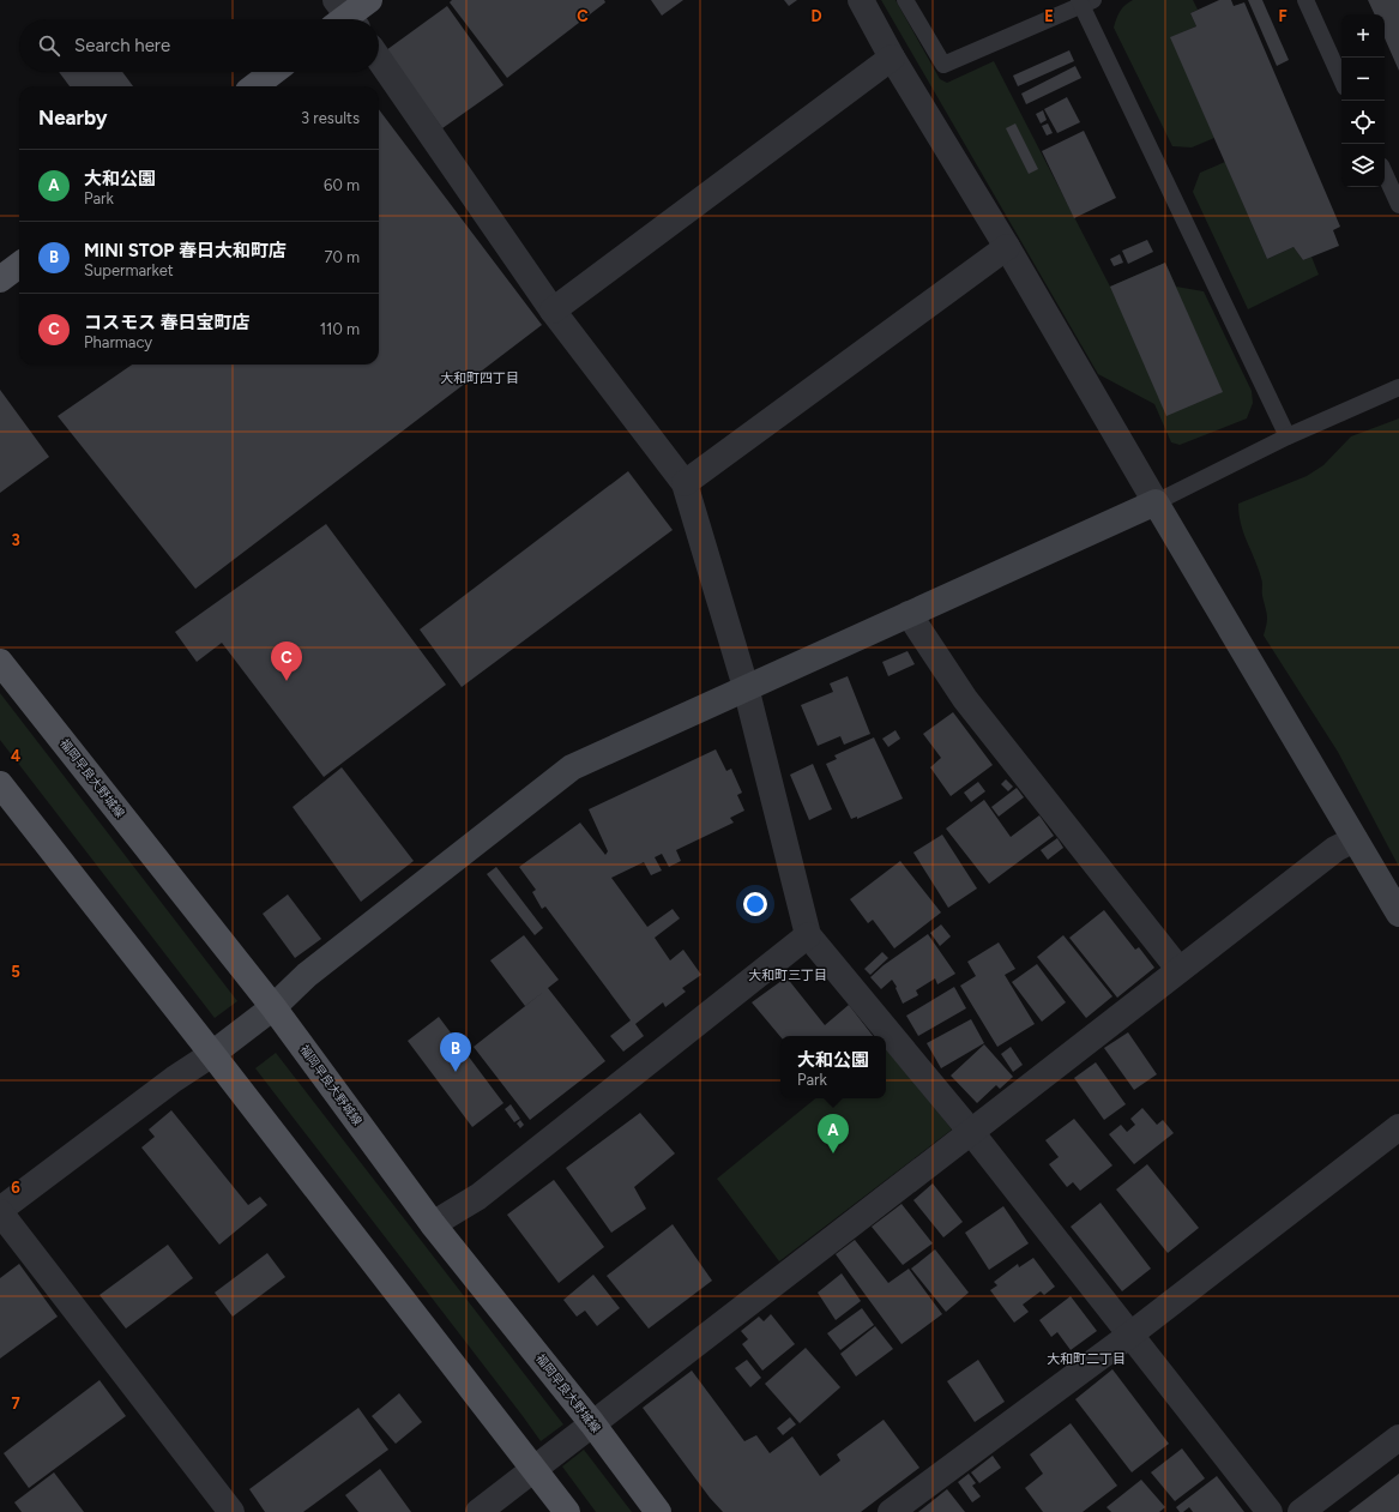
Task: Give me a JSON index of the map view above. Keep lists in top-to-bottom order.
{
  "streets": {
    "main road": ["福岡早良大野城線"]
  },
  "districts": ["大和町四丁目", "大和町三丁目", "大和町二丁目"],
  "page": {
    "map_buttons": ["+", "−"],
    "search": "Search here",
    "heading": ["Nearby", "3 results"],
    "list": [
      {
        "mark": "A",
        "name": "大和公園",
        "note": "Park",
        "value": "60 m"
      },
      {
        "mark": "B",
        "name": "MINI STOP 春日大和町店",
        "note": "Supermarket",
        "value": "70 m"
      },
      {
        "mark": "C",
        "name": "コスモス 春日宝町店",
        "note": "Pharmacy",
        "value": "110 m"
      }
    ],
    "pins": ["C", "B", "A"],
    "popup": ["大和公園", "Park"]
  },
  "grid": {
    "columns": [
      "C",
      "D",
      "E",
      "F"
    ],
    "rows": [
      "3",
      "4",
      "5",
      "6",
      "7"
    ]
  }
}
